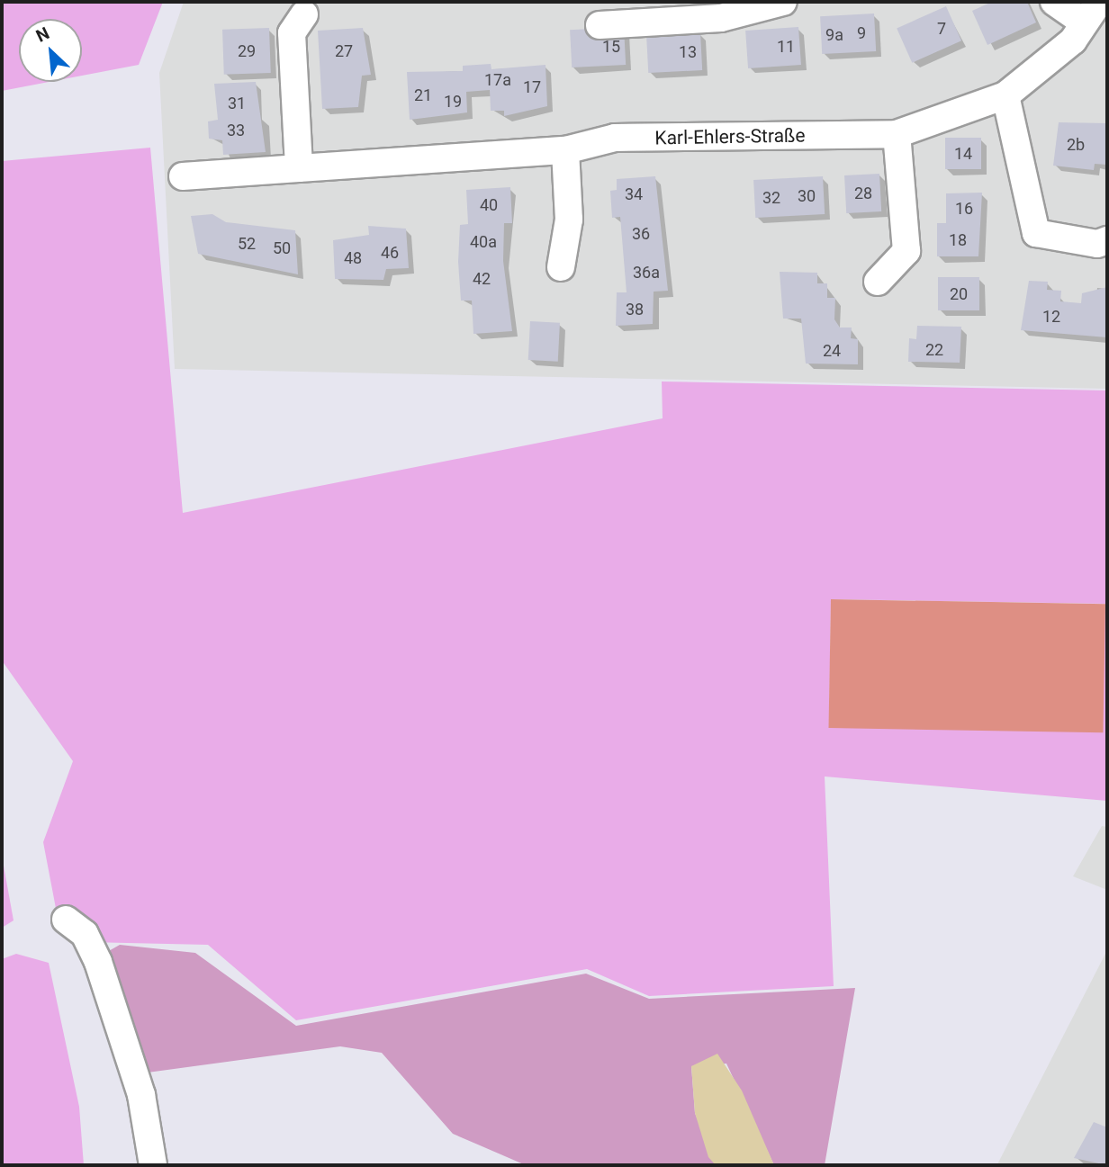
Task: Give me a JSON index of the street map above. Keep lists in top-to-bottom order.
{
  "streets": {
    "street": ["Karl-Ehlers-Straße"]
  },
  "house_numbers": [
    "7",
    "9",
    "9a",
    "15",
    "11",
    "29",
    "27",
    "13",
    "17a",
    "17",
    "21",
    "19",
    "31",
    "33",
    "2b",
    "14",
    "28",
    "34",
    "30",
    "32",
    "40",
    "16",
    "36",
    "18",
    "40a",
    "52",
    "50",
    "46",
    "48",
    "36a",
    "42",
    "20",
    "38",
    "12",
    "22",
    "24"
  ],
  "north": "top left"
}
